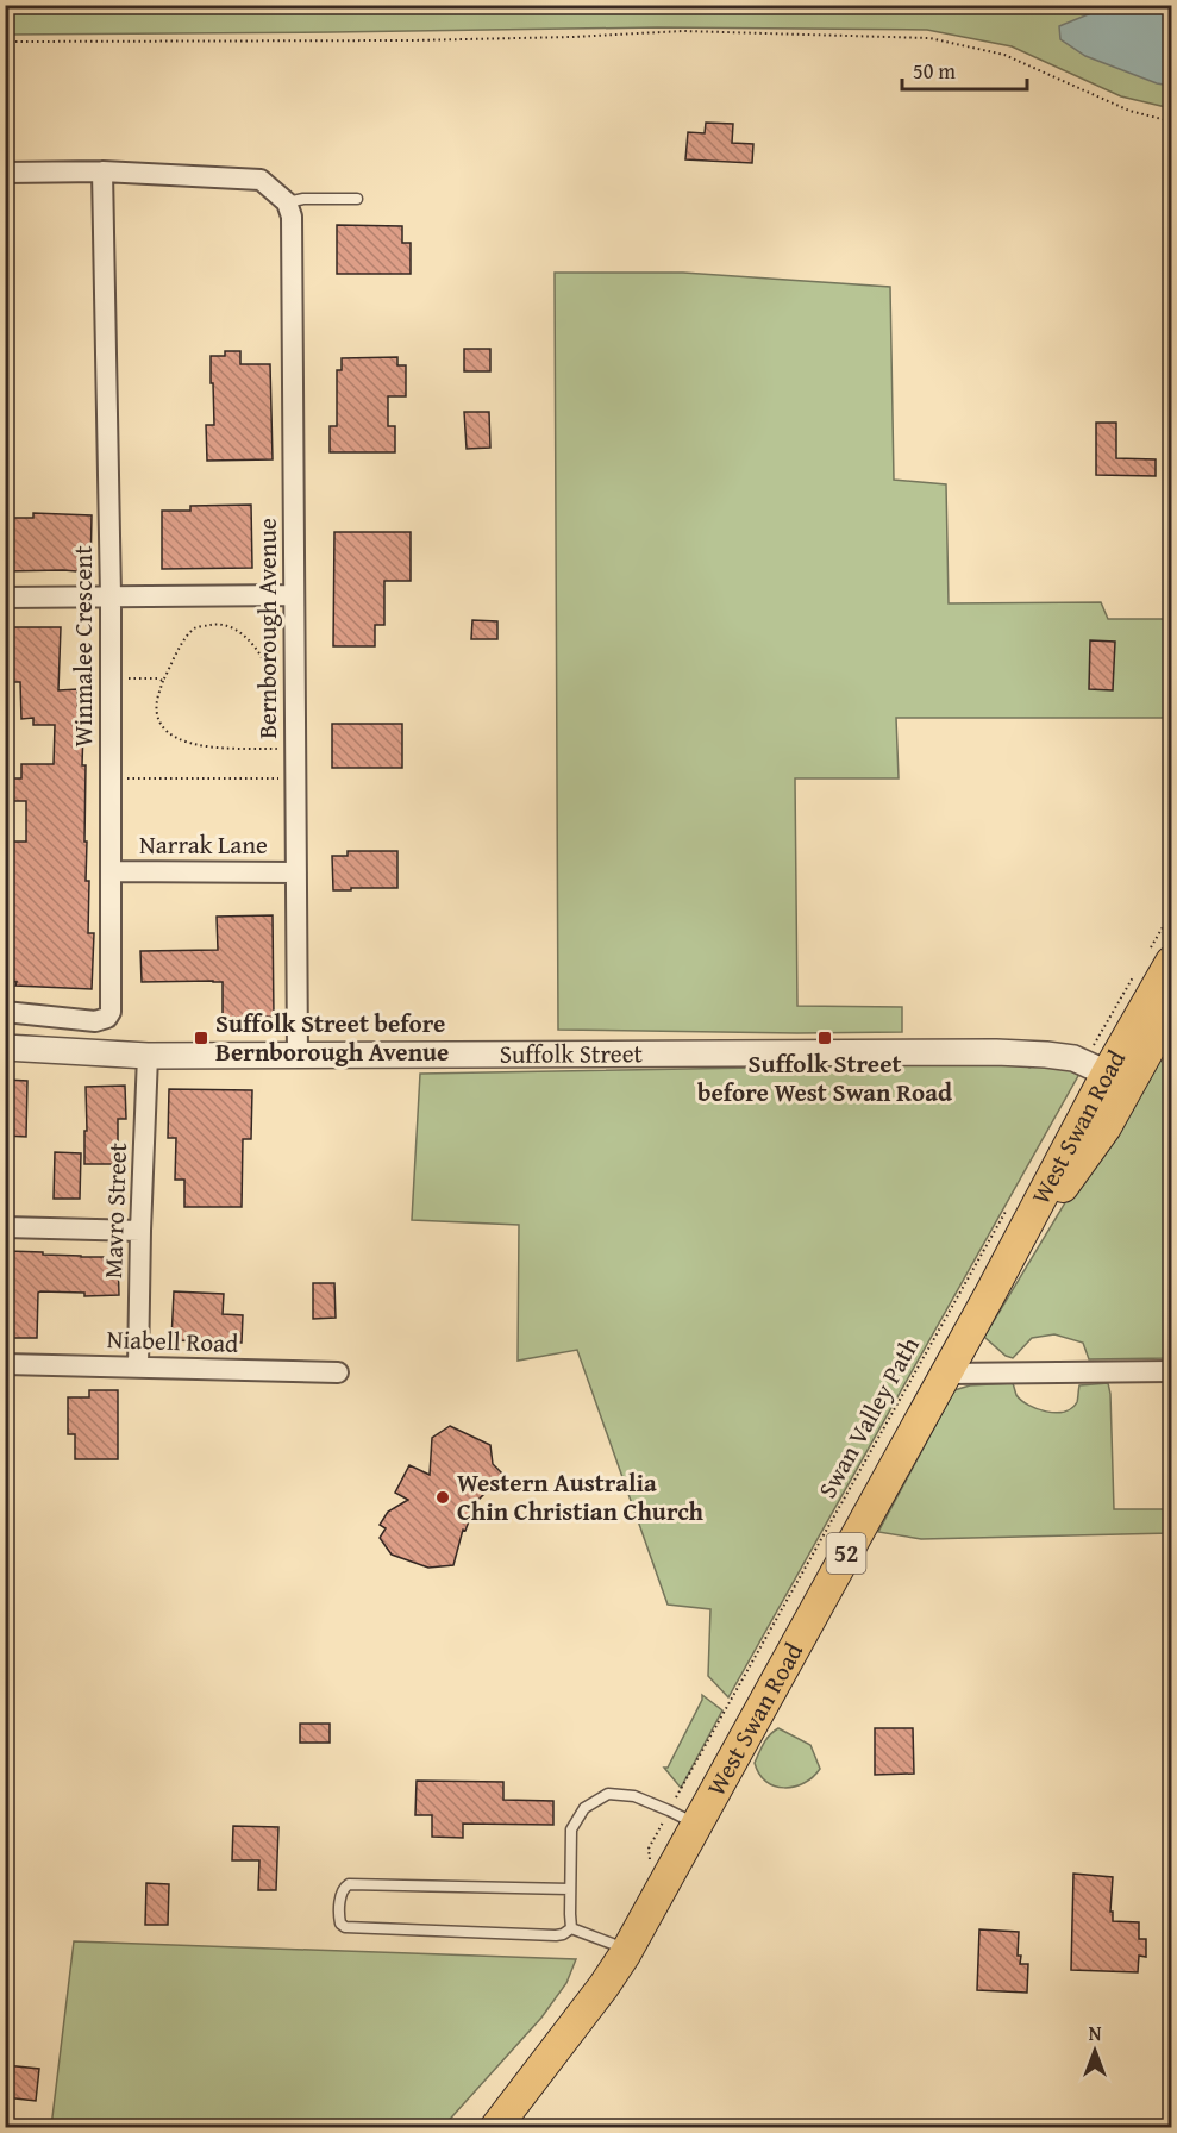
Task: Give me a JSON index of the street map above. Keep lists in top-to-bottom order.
{
  "streets": {
    "main road": ["West Swan Road", "52"],
    "street": [
      "Bernborough Avenue",
      "Winmalee Crescent",
      "Narrak Lane",
      "Suffolk Street",
      "Mavro Street",
      "Niabell Road"
    ],
    "path": ["Swan Valley Path"]
  },
  "crossings": [
    ["Bernborough Avenue", "Narrak Lane"],
    ["Bernborough Avenue", "Suffolk Street"],
    ["Winmalee Crescent", "Narrak Lane"],
    ["Suffolk Street", "West Swan Road"],
    ["Suffolk Street", "Mavro Street"],
    ["Mavro Street", "Niabell Road"]
  ],
  "places": {
    "transit": ["Suffolk Street before Bernborough Avenue", "Suffolk Street before West Swan Road"],
    "other": ["Western Australia Chin Christian Church"]
  },
  "scale_bar": "50 m",
  "north": "top"
}
